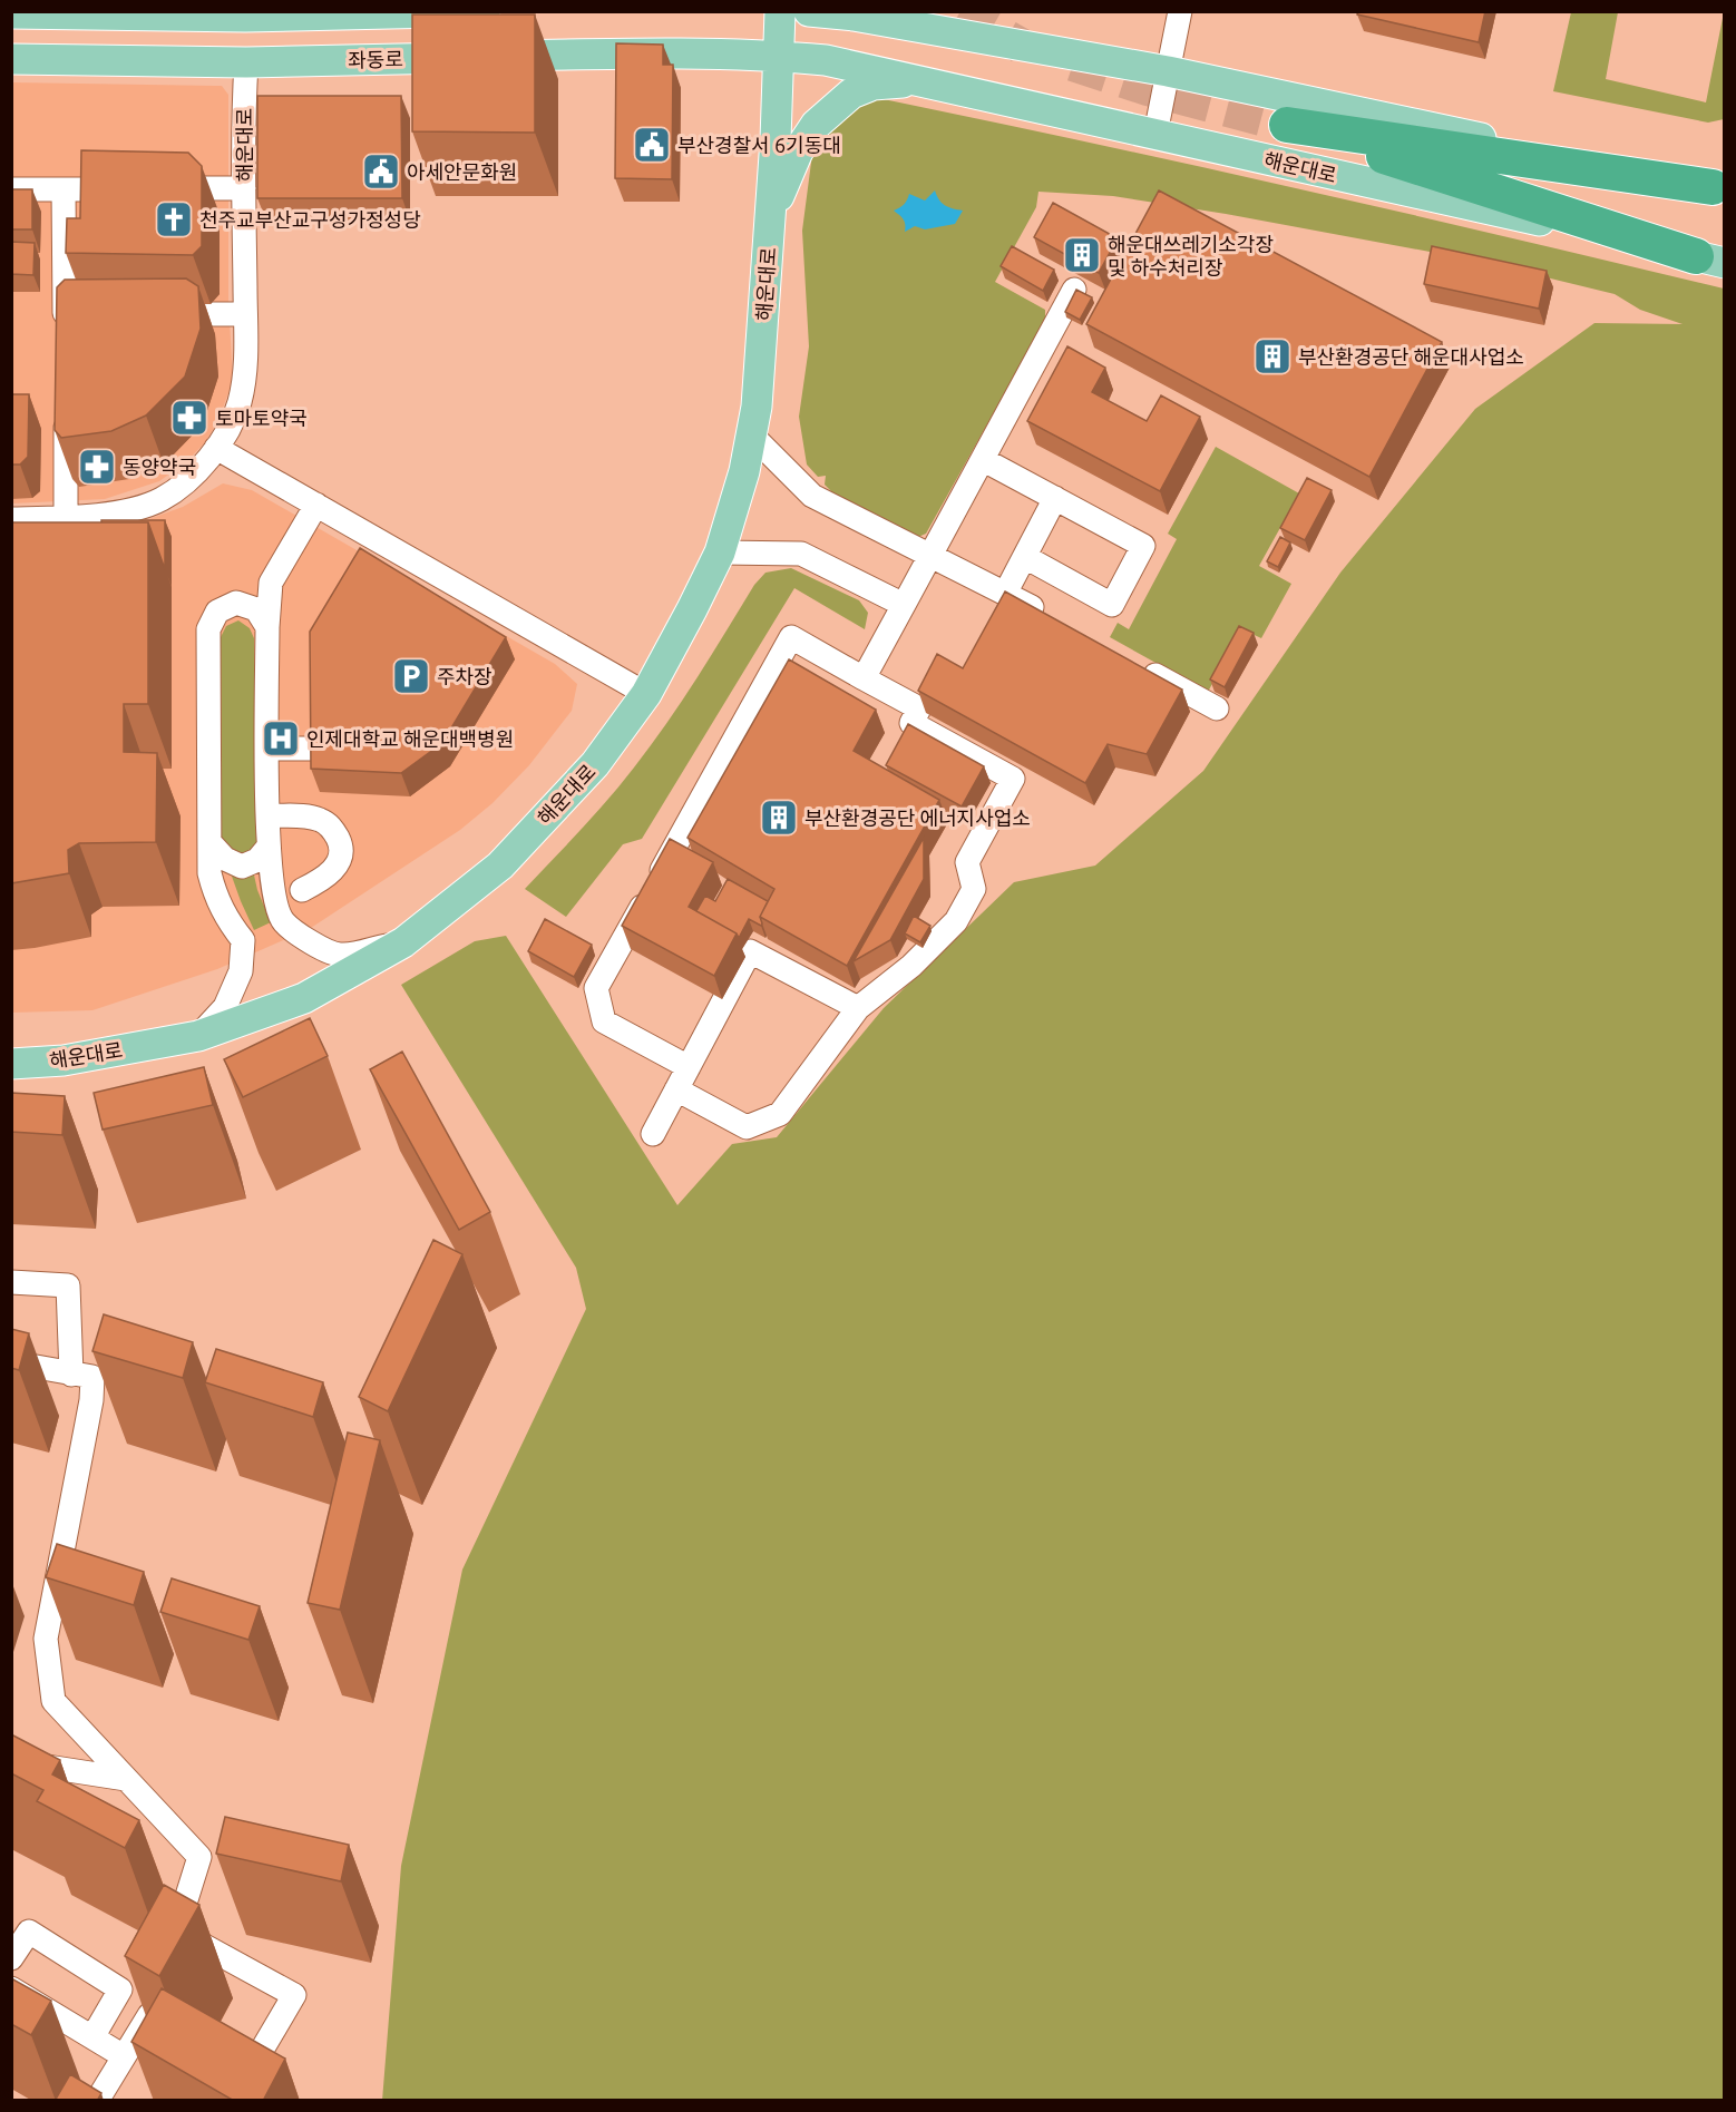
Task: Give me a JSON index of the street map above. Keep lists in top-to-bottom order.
{
  "streets": {
    "main road": ["좌동로", "해운대로"]
  },
  "crossings": [
    ["좌동로", "해운대로"]
  ],
  "places": {
    "public building": ["부산경찰서 6기동대", "아세안문화원"],
    "church": ["천주교부산교구성가정성당"],
    "building": ["해운대쓰레기소각장 및 하수처리장", "부산환경공단 해운대사업소", "부산환경공단 에너지사업소"],
    "pharmacy": ["토마토약국", "동양약국"],
    "parking": ["주차장"],
    "hospital": ["인제대학교 해운대백병원"]
  }
}
